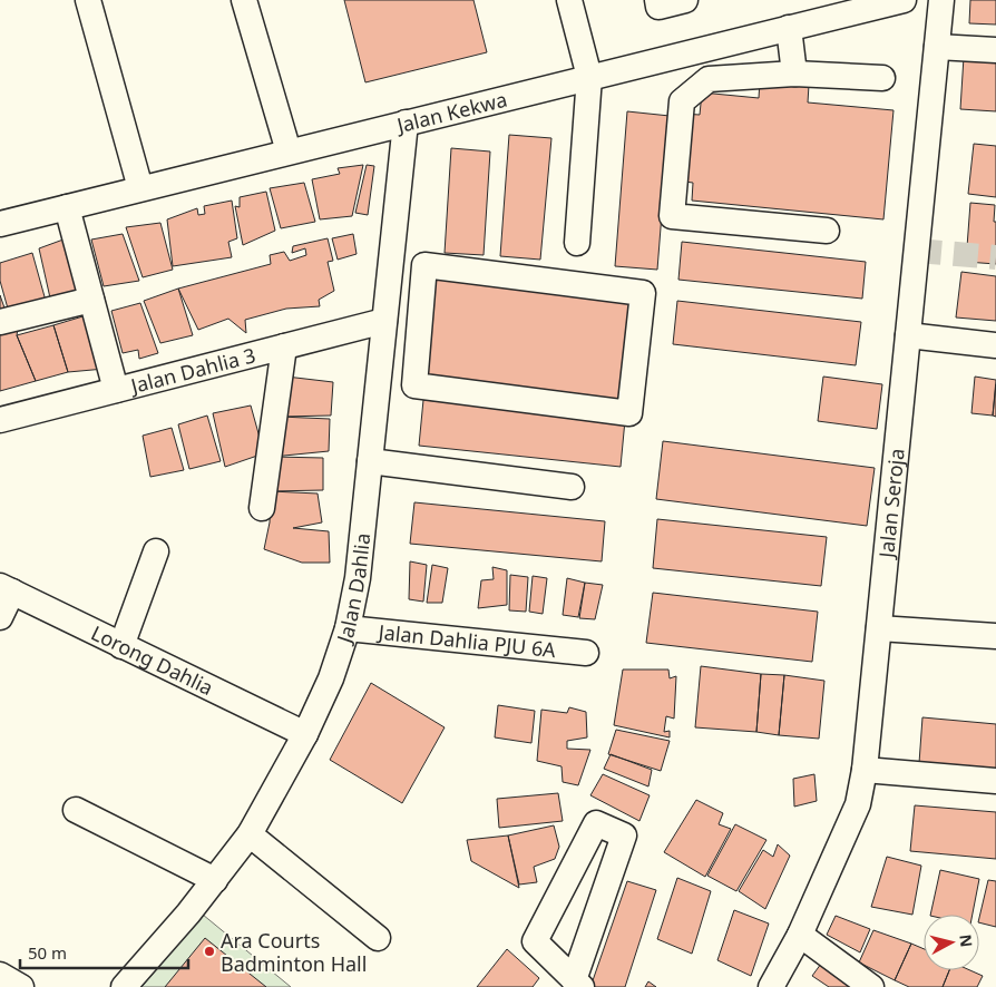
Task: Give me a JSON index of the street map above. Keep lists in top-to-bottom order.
{
  "streets": {
    "street": [
      "Jalan Kekwa",
      "Jalan Dahlia 3",
      "Jalan Seroja",
      "Jalan Dahlia",
      "Jalan Dahlia PJU 6A",
      "Lorong Dahlia"
    ]
  },
  "crossings": [
    ["Jalan Kekwa", "Jalan Dahlia"],
    ["Jalan Dahlia 3", "Jalan Dahlia"],
    ["Jalan Dahlia", "Jalan Dahlia PJU 6A"],
    ["Jalan Dahlia", "Lorong Dahlia"]
  ],
  "places": ["Ara Courts Badminton Hall"],
  "scale_bar": "50 m",
  "north": "right"
}
